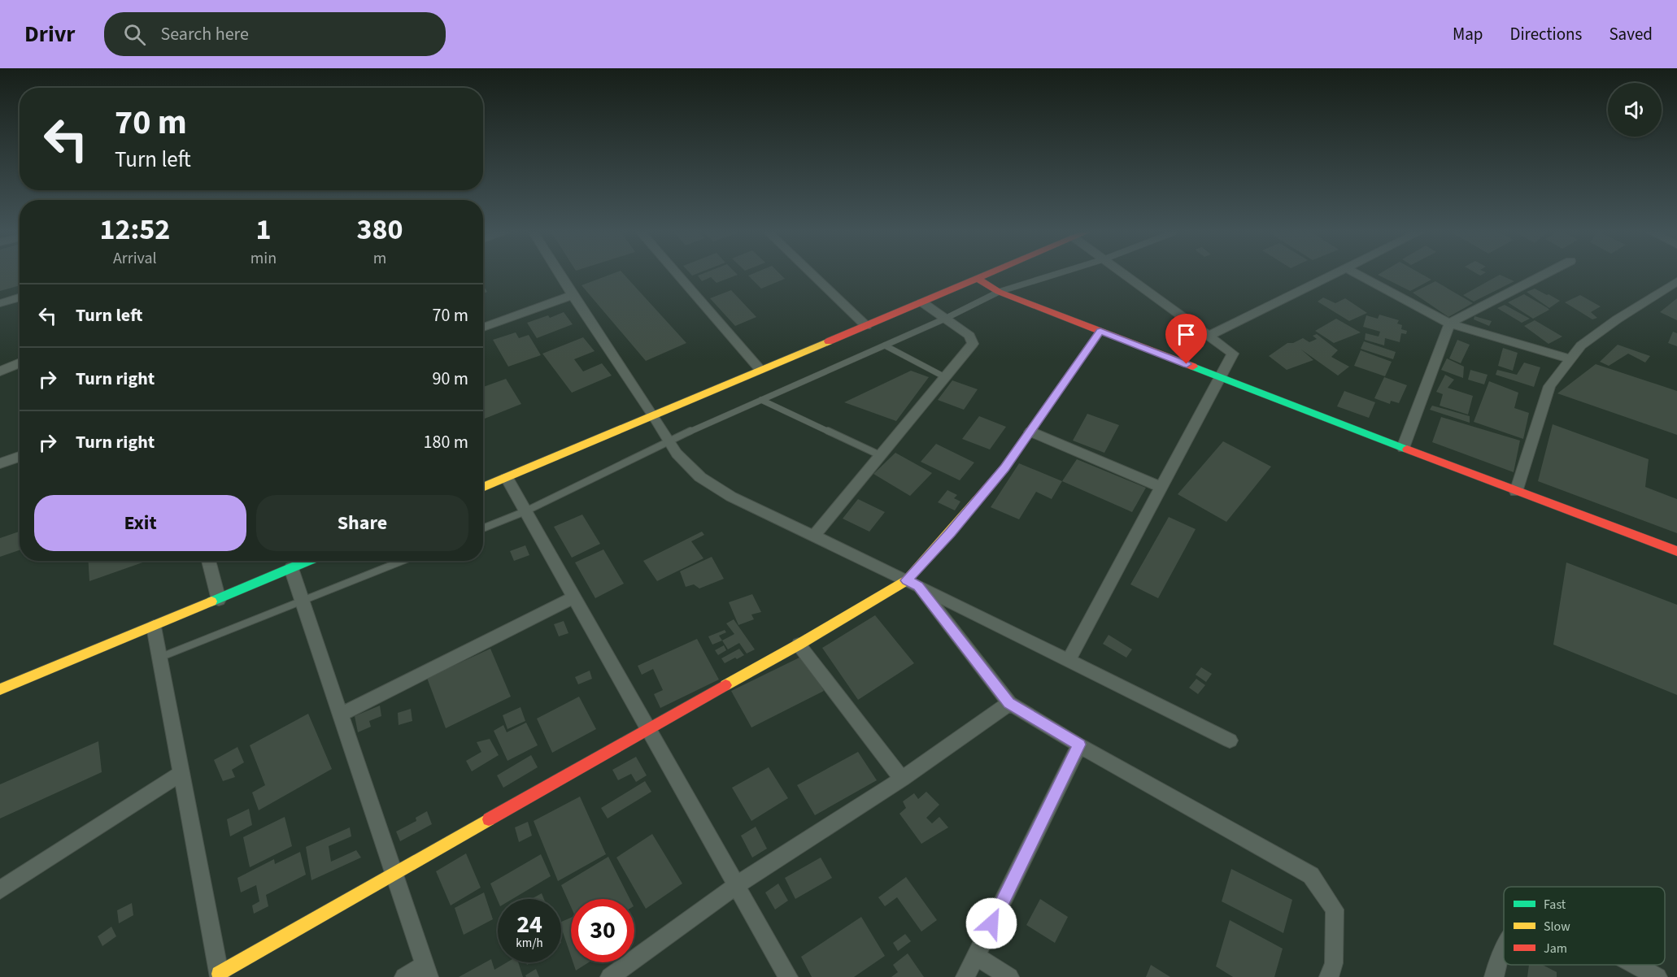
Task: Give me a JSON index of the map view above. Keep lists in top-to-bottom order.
{
  "legend": ["Fast", "Slow", "Jam"],
  "page": {
    "header": "Drivr",
    "search": "Search here",
    "nav": ["Map", "Directions", "Saved"],
    "turn": ["70 m", "Turn left"],
    "eta": [
      "12:52",
      "Arrival",
      "1",
      "min",
      "380",
      "m"
    ],
    "list": [
      {
        "name": "Turn left",
        "value": "70 m"
      },
      {
        "name": "Turn right",
        "value": "90 m"
      },
      {
        "name": "Turn right",
        "value": "180 m"
      }
    ],
    "buttons": ["Exit", "Share"],
    "speed": "24 km/h",
    "limit": "30"
  }
}
